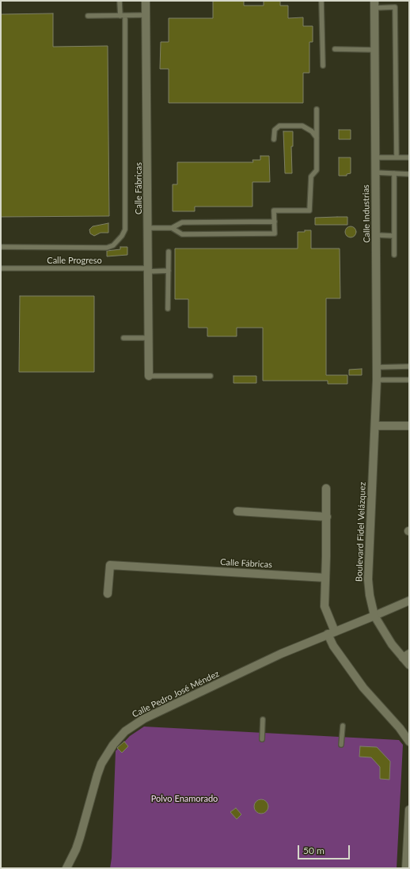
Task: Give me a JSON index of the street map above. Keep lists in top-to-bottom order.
{
  "streets": {
    "street": [
      "Calle Fábricas",
      "Calle Industrias",
      "Boulevard Fidel Velázquez",
      "Calle Pedro José Méndez"
    ],
    "lane": ["Calle Progreso"]
  },
  "crossings": [
    ["Calle Fábricas", "Calle Progreso"],
    ["Calle Industrias", "Boulevard Fidel Velázquez"],
    ["Boulevard Fidel Velázquez", "Calle Pedro José Méndez"]
  ],
  "parks": ["Polvo Enamorado"],
  "scale_bar": "50 m"
}
